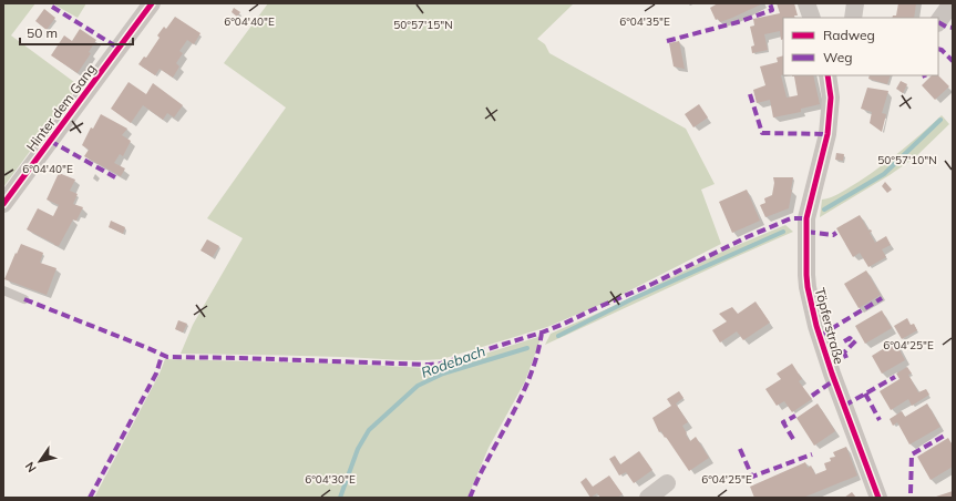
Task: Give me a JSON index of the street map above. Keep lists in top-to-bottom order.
{
  "streets": {
    "street": ["Hinter dem Gang", "Töpferstraße"]
  },
  "water": ["Rodebach"],
  "legend": ["Radweg", "Weg"],
  "scale_bar": "50 m",
  "north": "bottom left",
  "coordinates": [
    "6°04'40\"E",
    "6°04'35\"E",
    "50°57'15\"N",
    "50°57'10\"N",
    "6°04'25\"E",
    "6°04'30\"E"
  ]
}
